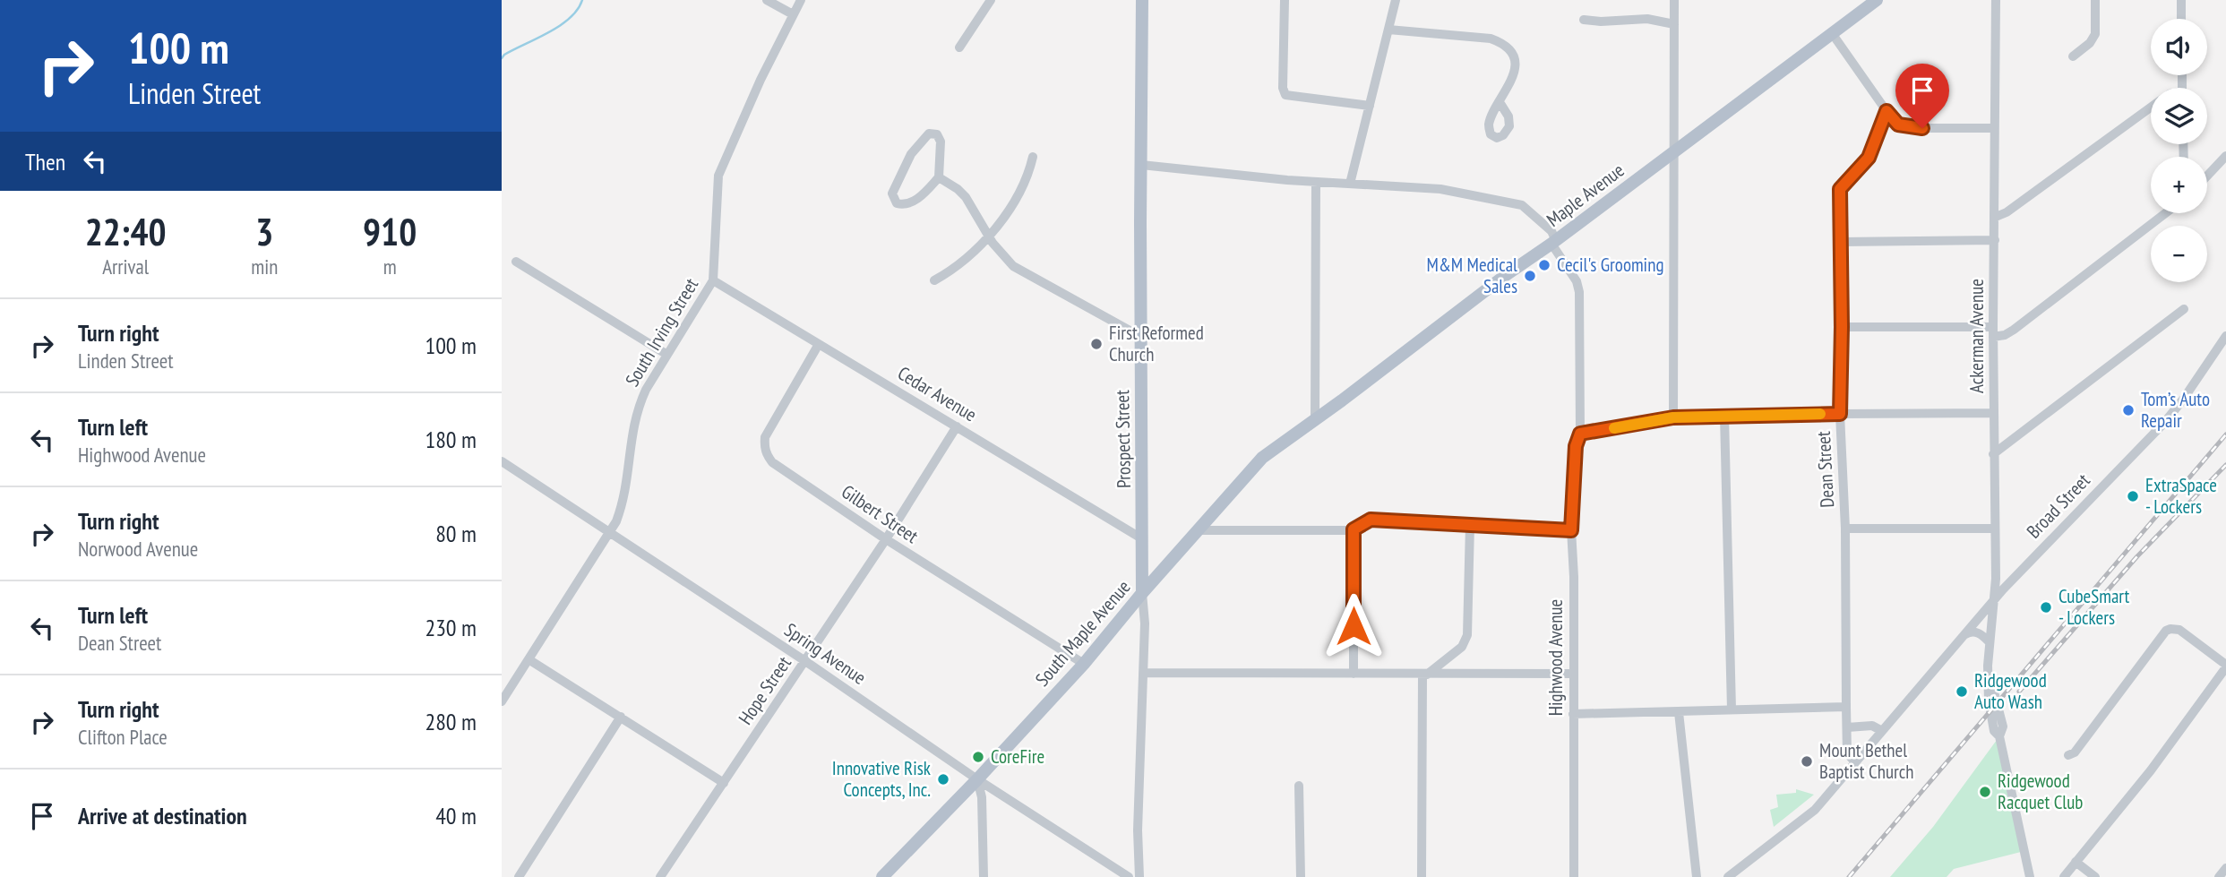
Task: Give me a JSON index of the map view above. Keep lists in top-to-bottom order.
{
  "streets": {
    "main road": ["Maple Avenue", "Prospect Street", "South Maple Avenue"],
    "street": [
      "South Irving Street",
      "Ackerman Avenue",
      "Cedar Avenue",
      "Dean Street",
      "Broad Street",
      "Gilbert Street",
      "Spring Avenue",
      "Highwood Avenue",
      "Hope Street"
    ]
  },
  "crossings": [
    ["Maple Avenue", "South Maple Avenue"],
    ["Maple Avenue", "Highwood Avenue"],
    ["South Irving Street", "Cedar Avenue"],
    ["South Irving Street", "Spring Avenue"],
    ["Ackerman Avenue", "Broad Street"],
    ["Cedar Avenue", "Prospect Street"],
    ["Cedar Avenue", "Gilbert Street"],
    ["Cedar Avenue", "Hope Street"],
    ["Prospect Street", "South Maple Avenue"],
    ["Prospect Street", "Highwood Avenue"],
    ["Dean Street", "Broad Street"],
    ["Gilbert Street", "South Maple Avenue"],
    ["Gilbert Street", "Hope Street"],
    ["South Maple Avenue", "Spring Avenue"],
    ["Spring Avenue", "Hope Street"]
  ],
  "places": [
    "Cecil's Grooming",
    "M&M Medical Sales",
    "First Reformed Church",
    "Tom’s Auto Repair",
    "ExtraSpace - Lockers",
    "CubeSmart - Lockers",
    "Ridgewood Auto Wash",
    "CoreFire",
    "Mount Bethel Baptist Church",
    "Innovative Risk Concepts, Inc.",
    "Ridgewood Racquet Club"
  ],
  "page": {
    "turn": ["100 m", "Linden Street"],
    "map_buttons": ["+", "−"],
    "then": "Then",
    "eta": [
      "22:40",
      "Arrival",
      "3",
      "min",
      "910",
      "m"
    ],
    "list": [
      {
        "name": "Turn right",
        "note": "Linden Street",
        "value": "100 m"
      },
      {
        "name": "Turn left",
        "note": "Highwood Avenue",
        "value": "180 m"
      },
      {
        "name": "Turn right",
        "note": "Norwood Avenue",
        "value": "80 m"
      },
      {
        "name": "Turn left",
        "note": "Dean Street",
        "value": "230 m"
      },
      {
        "name": "Turn right",
        "note": "Clifton Place",
        "value": "280 m"
      },
      {
        "name": "Arrive at destination",
        "value": "40 m"
      }
    ]
  }
}
